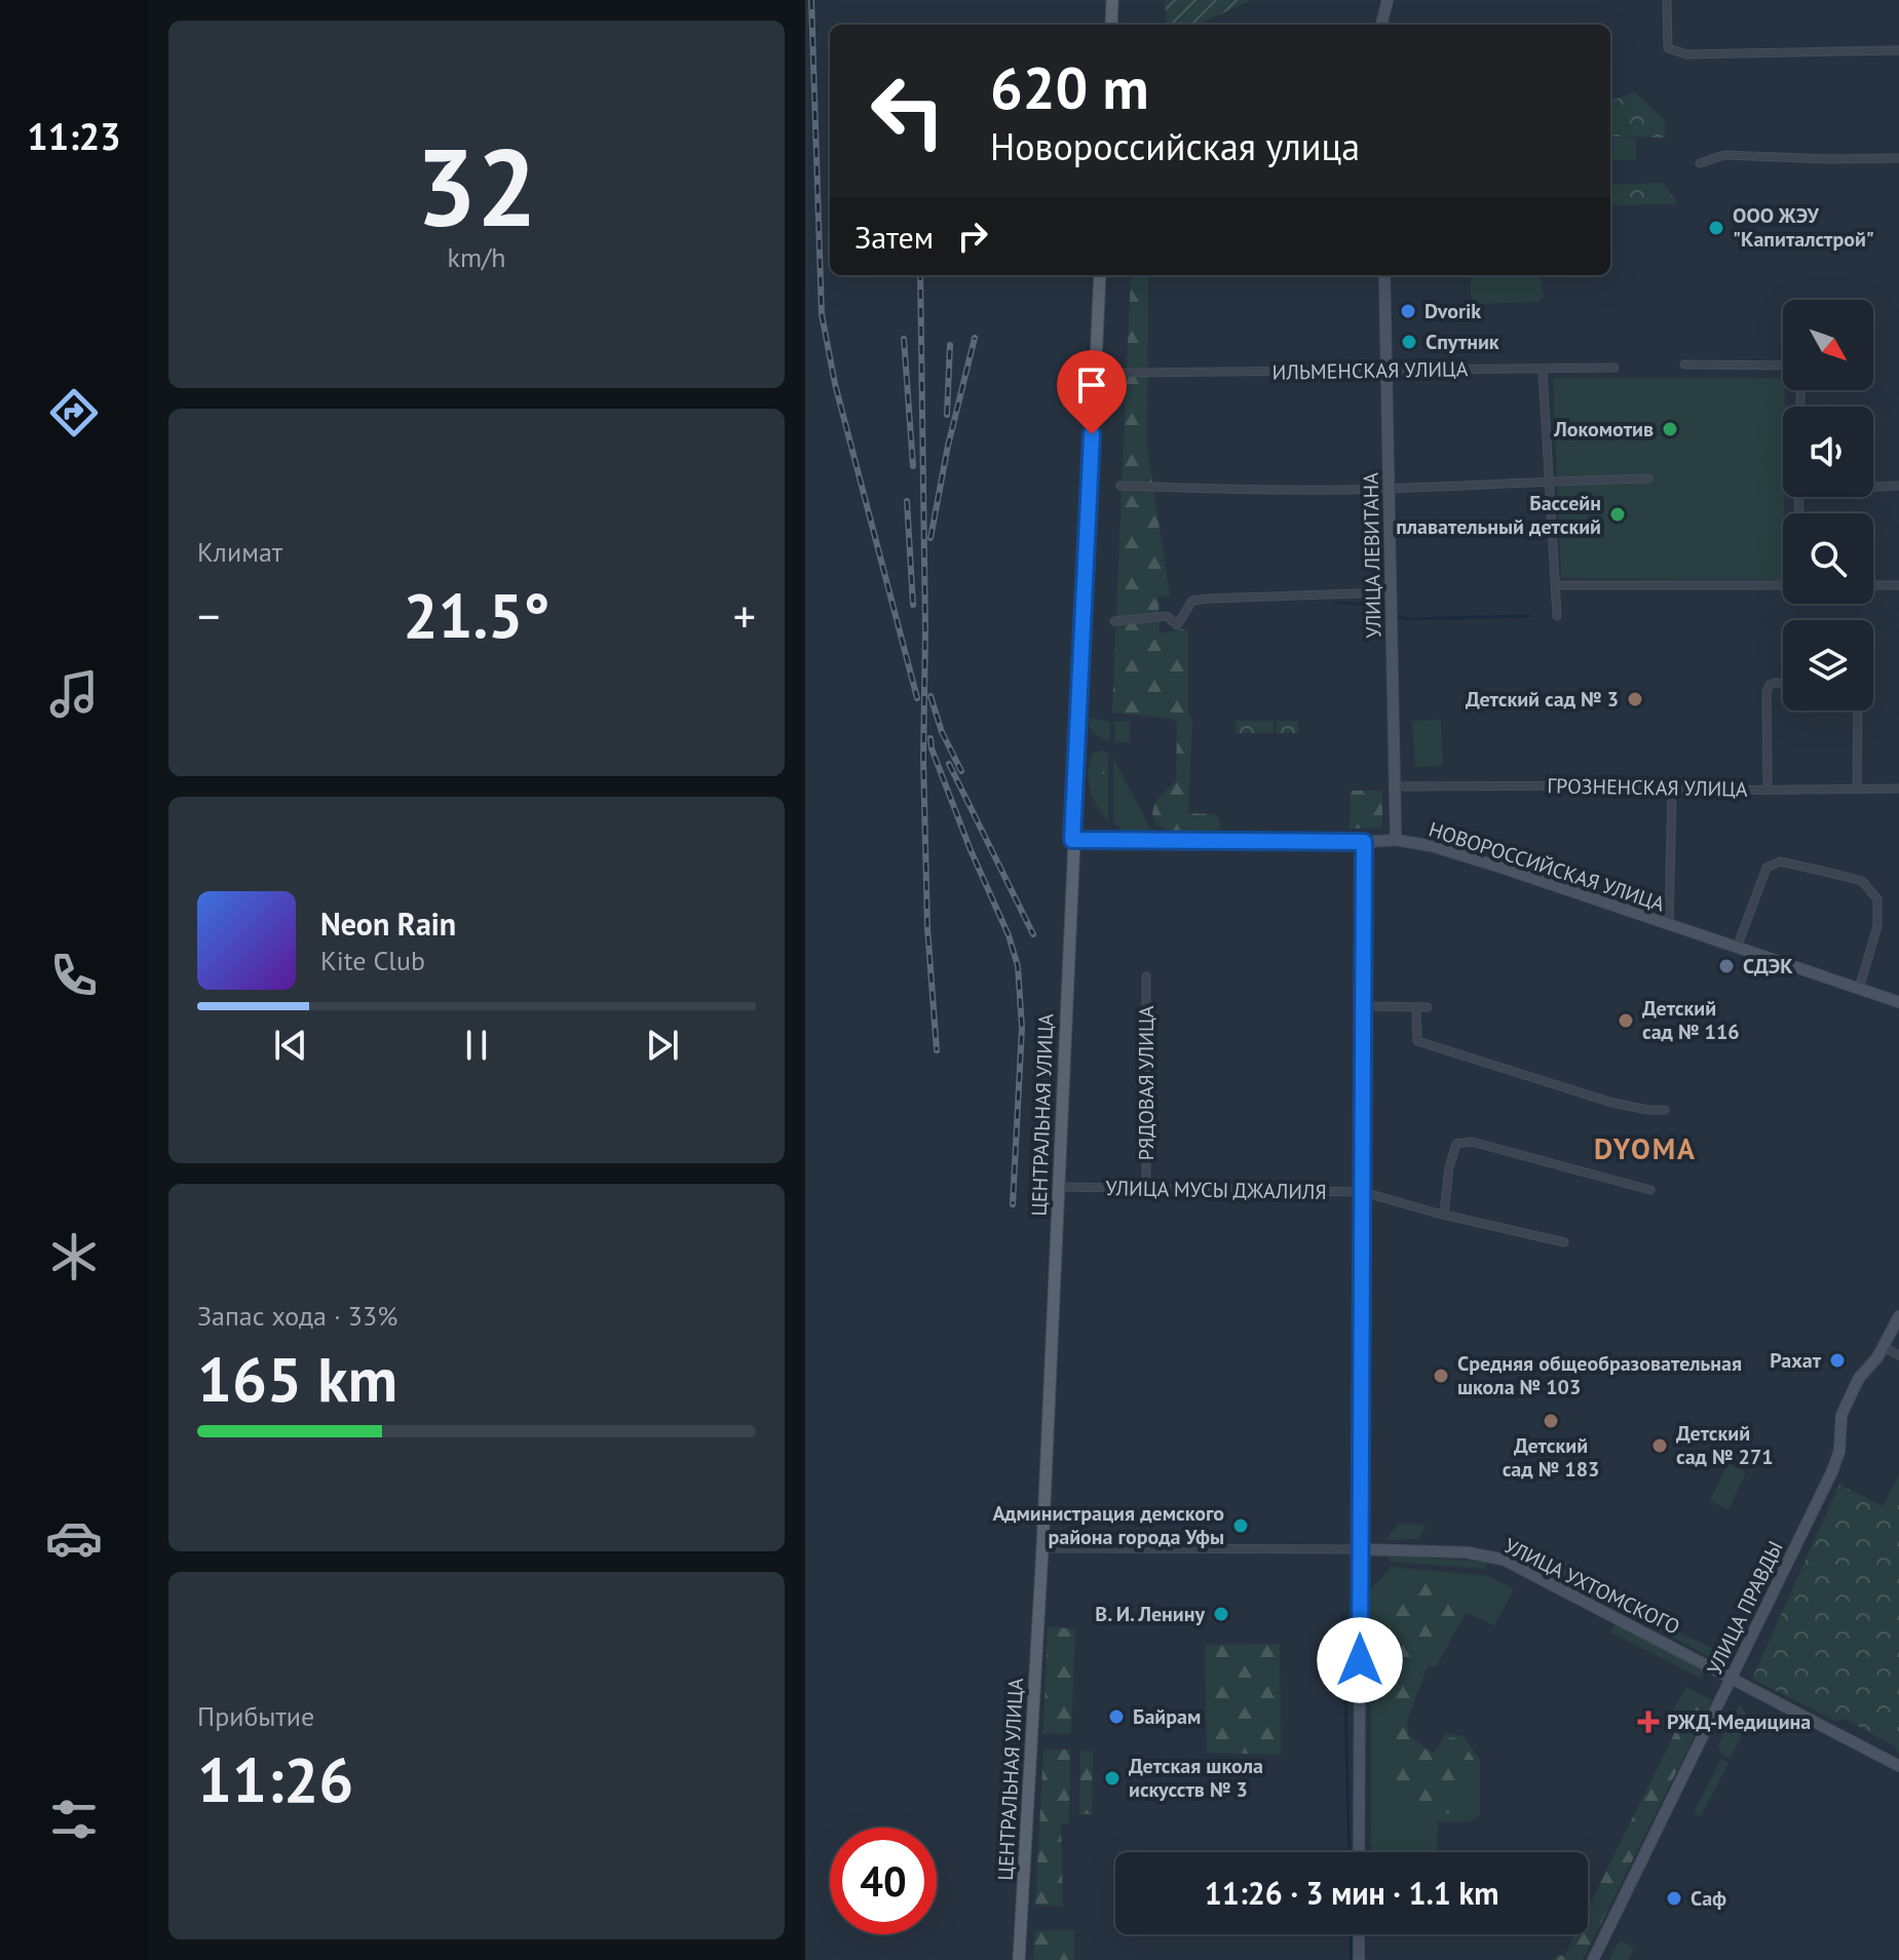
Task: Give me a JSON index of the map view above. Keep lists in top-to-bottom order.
{
  "streets": {
    "main road": ["ЦЕНТРАЛЬНАЯ УЛИЦА"],
    "street": [
      "ИЛЬМЕНСКАЯ УЛИЦА",
      "УЛИЦА ЛЕВИТАНА",
      "ГРОЗНЕНСКАЯ УЛИЦА",
      "НОВОРОССИЙСКАЯ УЛИЦА",
      "РЯДОВАЯ УЛИЦА",
      "УЛИЦА МУСЫ ДЖАЛИЛЯ",
      "УЛИЦА УХТОМСКОГО",
      "УЛИЦА ПРАВДЫ"
    ]
  },
  "crossings": [
    ["ИЛЬМЕНСКАЯ УЛИЦА", "УЛИЦА ЛЕВИТАНА"],
    ["УЛИЦА ЛЕВИТАНА", "ГРОЗНЕНСКАЯ УЛИЦА"],
    ["УЛИЦА ЛЕВИТАНА", "НОВОРОССИЙСКАЯ УЛИЦА"],
    ["НОВОРОССИЙСКАЯ УЛИЦА", "ЦЕНТРАЛЬНАЯ УЛИЦА"],
    ["РЯДОВАЯ УЛИЦА", "УЛИЦА МУСЫ ДЖАЛИЛЯ"],
    ["ЦЕНТРАЛЬНАЯ УЛИЦА", "УЛИЦА МУСЫ ДЖАЛИЛЯ"],
    ["ЦЕНТРАЛЬНАЯ УЛИЦА", "УЛИЦА УХТОМСКОГО"],
    ["УЛИЦА УХТОМСКОГО", "УЛИЦА ПРАВДЫ"]
  ],
  "districts": ["DYOMA"],
  "places": {
    "other": [
      "ООО ЖЭУ \"Капиталстрой\"",
      "Dvorik",
      "Спутник",
      "Локомотив",
      "Бассейн плавательный детский",
      "Детский сад № 3",
      "СДЭК",
      "Детский сад № 116",
      "Рахат",
      "Средняя общеобразовательная школа № 103",
      "Детский сад № 183",
      "Детский сад № 271",
      "Администрация демского района города Уфы",
      "В. И. Ленину",
      "Байрам",
      "Детская школа искусств № 3",
      "Саф"
    ],
    "health": ["РЖД-Медицина"]
  },
  "north": "bottom right",
  "page": {
    "tabs": "11:23",
    "tile": [
      ["32", "km/h"],
      "Климат",
      ["Запас хода · 33%", "165 km"],
      ["Прибытие", "11:26"]
    ],
    "turn": ["620 m", "Новороссийская улица"],
    "then": "Затем",
    "heat": ["−", "21.5°", "+"],
    "song": ["Neon Rain", "Kite Club"],
    "limit": "40",
    "trip": "11:26 · 3 мин · 1.1 km"
  }
}
